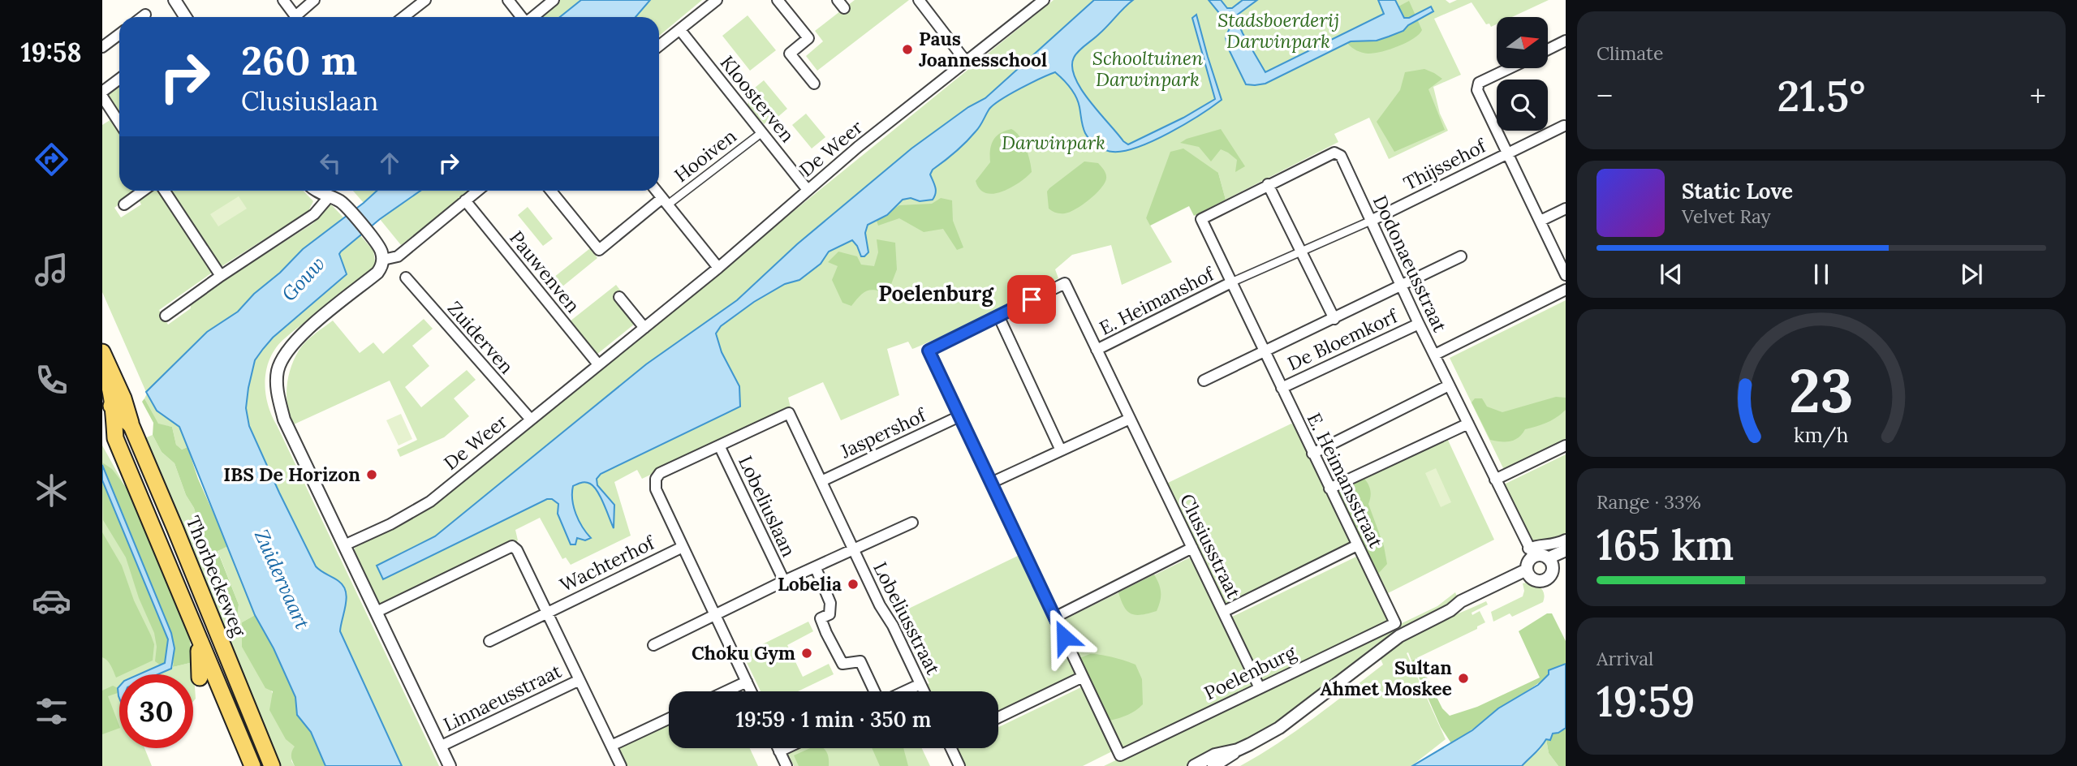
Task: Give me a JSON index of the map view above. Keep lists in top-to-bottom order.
{
  "streets": {
    "main road": ["Thorbeckeweg"],
    "street": [
      "Kloosterven",
      "De Weer",
      "Hooiven",
      "Thijssehof",
      "Dodonaeusstraat",
      "Pauwenven",
      "E. Heimanshof",
      "Zuiderven",
      "De Bloemkorf",
      "Jaspershof",
      "E. Heimansstraat",
      "Lobeliuslaan",
      "Clusiusstraat",
      "Wachterhof",
      "Lobeliusstraat",
      "Poelenburg",
      "Linnaeusstraat"
    ]
  },
  "crossings": [
    ["Kloosterven", "De Weer"],
    ["Kloosterven", "Hooiven"],
    ["De Weer", "Pauwenven"],
    ["De Weer", "Zuiderven"],
    ["Thijssehof", "Dodonaeusstraat"],
    ["Dodonaeusstraat", "De Bloemkorf"],
    ["Dodonaeusstraat", "E. Heimansstraat"],
    ["E. Heimanshof", "E. Heimansstraat"],
    ["E. Heimanshof", "Clusiusstraat"],
    ["De Bloemkorf", "E. Heimansstraat"],
    ["Jaspershof", "Lobeliusstraat"],
    ["E. Heimansstraat", "Poelenburg"],
    ["Lobeliuslaan", "Wachterhof"],
    ["Lobeliuslaan", "Lobeliusstraat"],
    ["Clusiusstraat", "Poelenburg"],
    ["Wachterhof", "Linnaeusstraat"]
  ],
  "districts": ["Poelenburg"],
  "water": ["Gouw", "Zuidervaart"],
  "parks": ["Stadsboerderij Darwinpark", "Schooltuinen Darwinpark", "Darwinpark"],
  "places": [
    "Paus Joannesschool",
    "IBS De Horizon",
    "Lobelia",
    "Choku Gym",
    "Sultan Ahmet Moskee"
  ],
  "north": "right",
  "page": {
    "tabs": "19:58",
    "tile": [
      "Climate",
      ["Range · 33%", "165 km"],
      ["Arrival", "19:59"]
    ],
    "turn": ["260 m", "Clusiuslaan"],
    "heat": ["−", "21.5°", "+"],
    "song": ["Static Love", "Velvet Ray"],
    "limit": "30",
    "trip": "19:59 · 1 min · 350 m",
    "gauge": ["23", "km/h"]
  }
}
